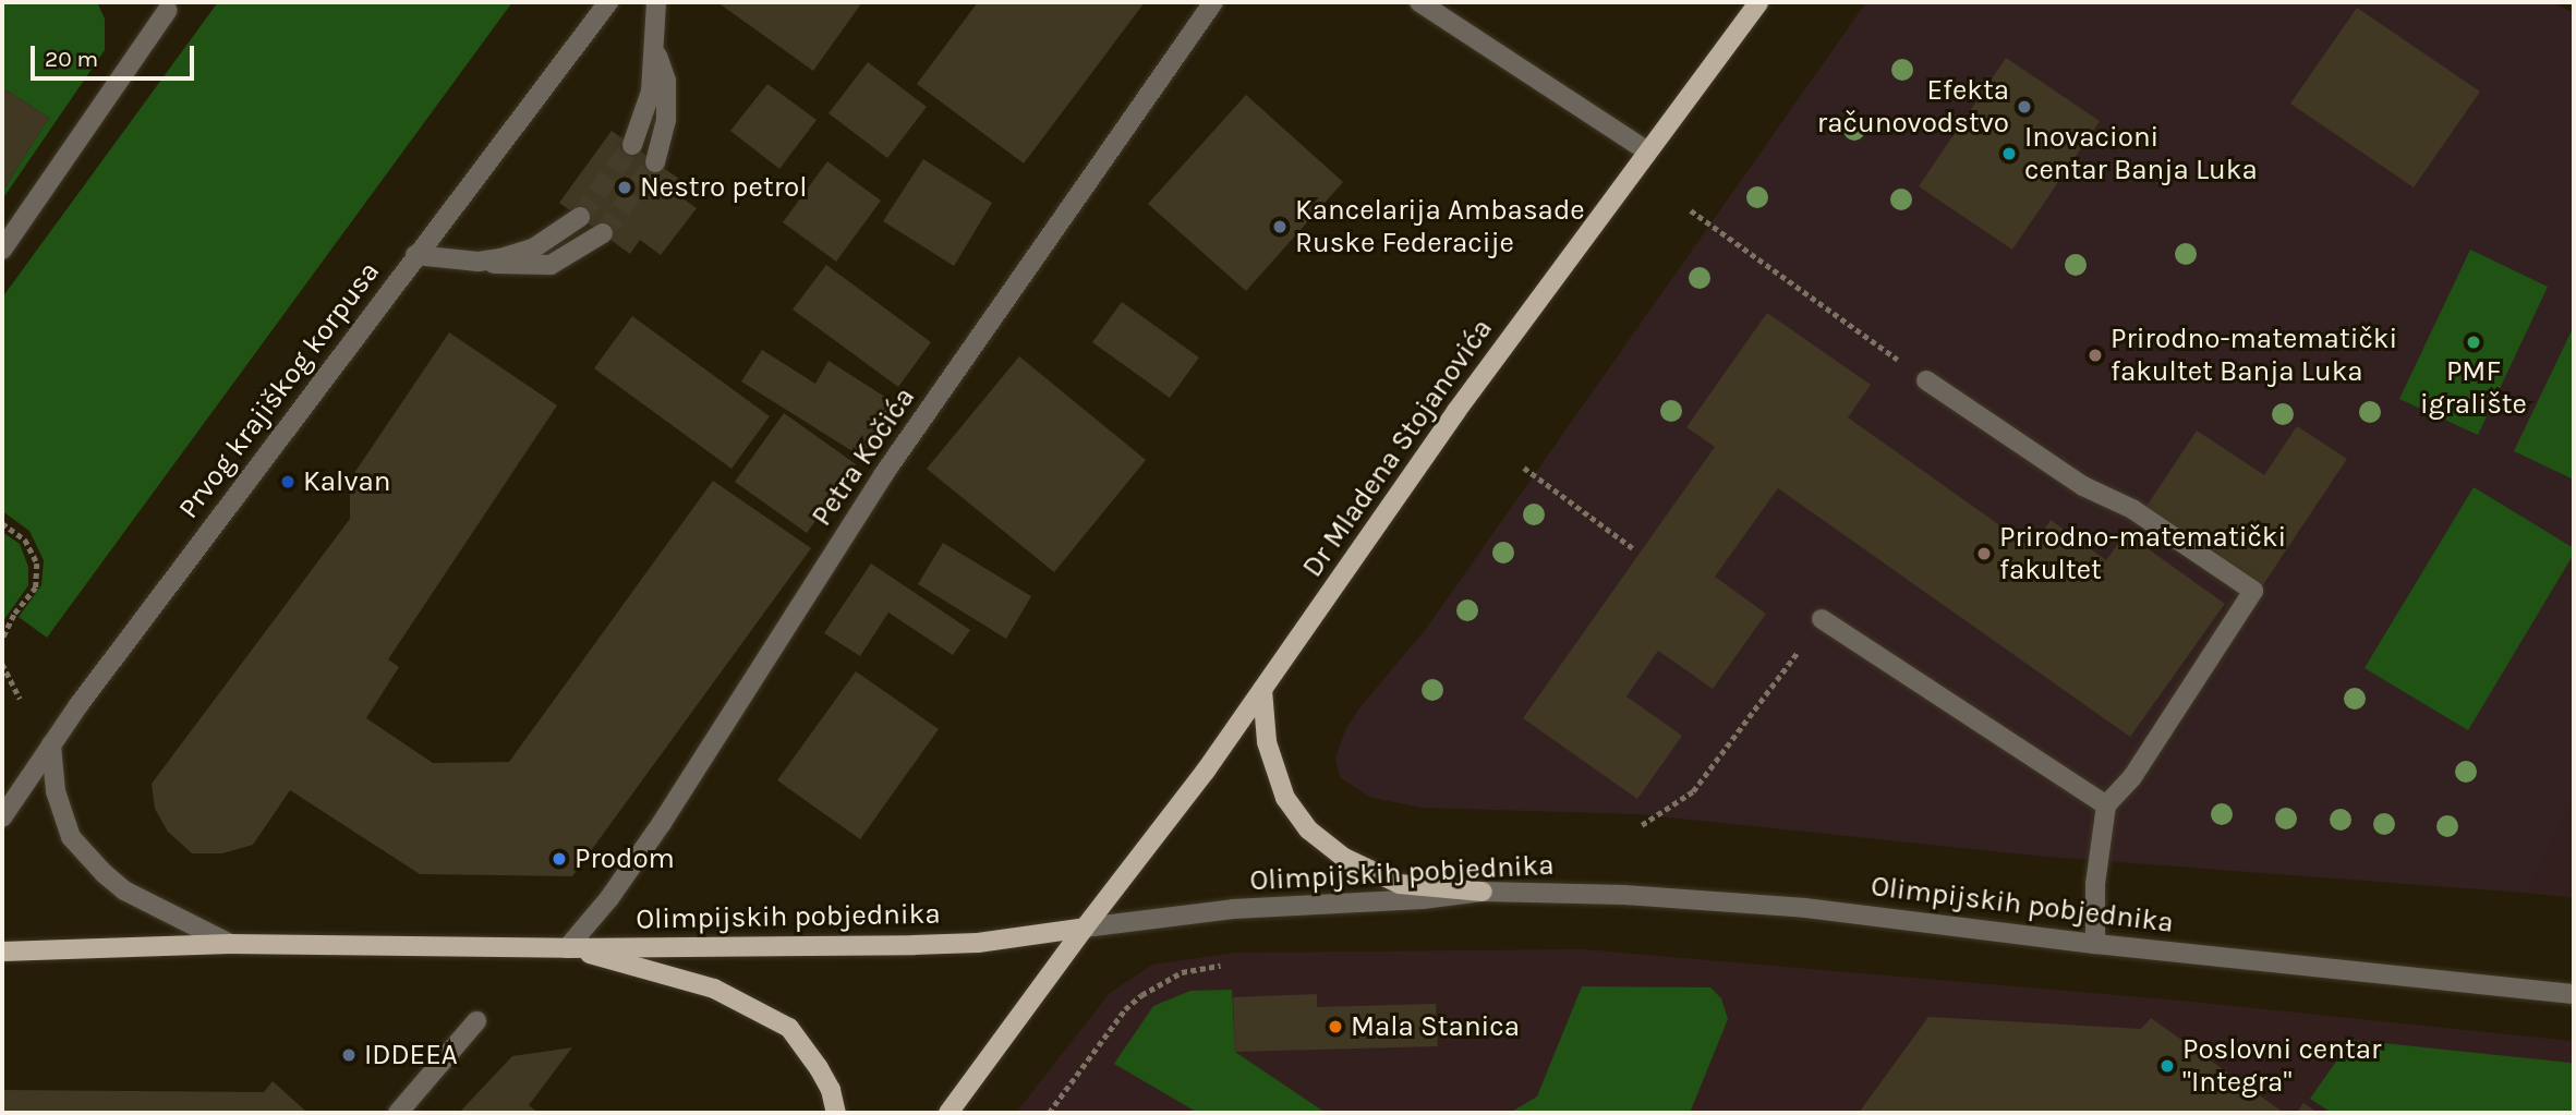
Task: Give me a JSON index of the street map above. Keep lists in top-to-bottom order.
{
  "streets": {
    "main road": ["Dr Mladena Stojanovića", "Olimpijskih pobjednika"],
    "street": ["Prvog krajiškog korpusa", "Petra Kočića"]
  },
  "crossings": [
    ["Prvog krajiškog korpusa", "Olimpijskih pobjednika"],
    ["Dr Mladena Stojanovića", "Olimpijskih pobjednika"],
    ["Petra Kočića", "Olimpijskih pobjednika"]
  ],
  "places": [
    "Efekta računovodstvo",
    "Inovacioni centar Banja Luka",
    "Nestro petrol",
    "Kancelarija Ambasade Ruske Federacije",
    "PMF igralište",
    "Prirodno-matematički fakultet Banja Luka",
    "Kalvan",
    "Prirodno-matematički fakultet",
    "Prodom",
    "Mala Stanica",
    "IDDEEA",
    "Poslovni centar \"Integra\""
  ],
  "scale_bar": "20 m"
}
